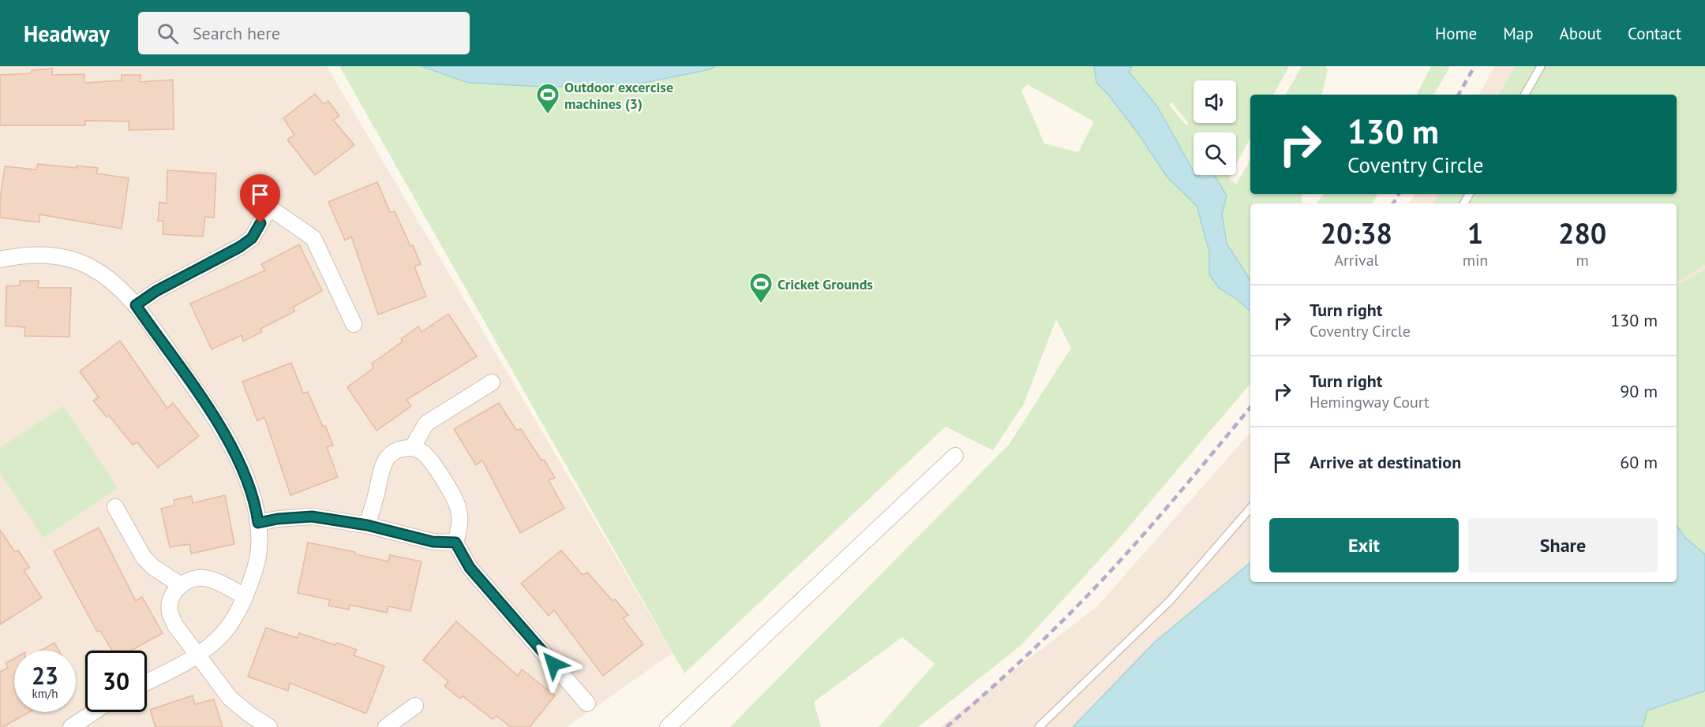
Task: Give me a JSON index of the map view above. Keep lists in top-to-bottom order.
{
  "places": {
    "sports": ["Outdoor excercise machines (3)", "Cricket Grounds"]
  },
  "page": {
    "header": "Headway",
    "search": "Search here",
    "nav": [
      "Home",
      "Map",
      "About",
      "Contact"
    ],
    "turn": ["130 m", "Coventry Circle"],
    "eta": [
      "20:38",
      "Arrival",
      "1",
      "min",
      "280",
      "m"
    ],
    "list": [
      {
        "name": "Turn right",
        "note": "Coventry Circle",
        "value": "130 m"
      },
      {
        "name": "Turn right",
        "note": "Hemingway Court",
        "value": "90 m"
      },
      {
        "name": "Arrive at destination",
        "value": "60 m"
      }
    ],
    "buttons": ["Exit", "Share"],
    "speed": "23 km/h",
    "limit": "30"
  }
}
